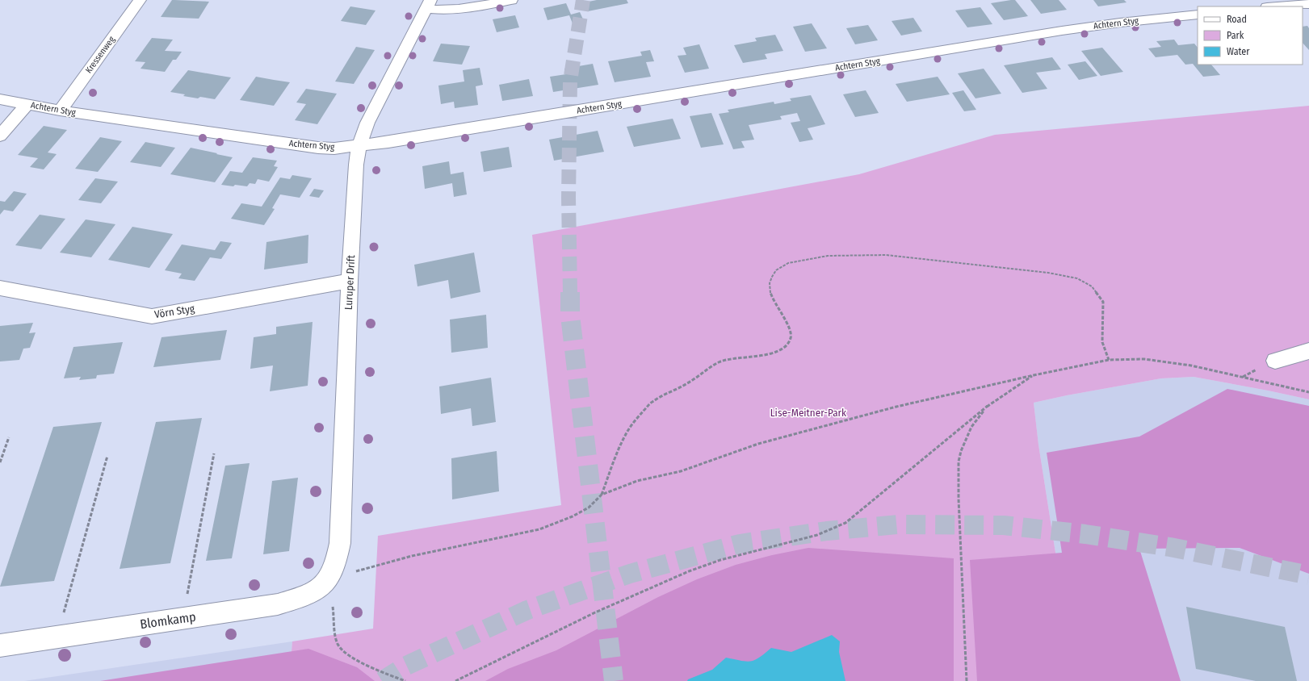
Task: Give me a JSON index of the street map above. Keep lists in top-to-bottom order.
{
  "streets": {
    "street": [
      "Achtern Styg",
      "Kressenweg",
      "Luruper Drift",
      "Vörn Styg",
      "Blomkamp"
    ]
  },
  "crossings": [
    ["Achtern Styg", "Kressenweg"],
    ["Achtern Styg", "Luruper Drift"],
    ["Luruper Drift", "Vörn Styg"],
    ["Luruper Drift", "Blomkamp"]
  ],
  "parks": ["Lise-Meitner-Park"],
  "legend": ["Road", "Park", "Water"]
}
